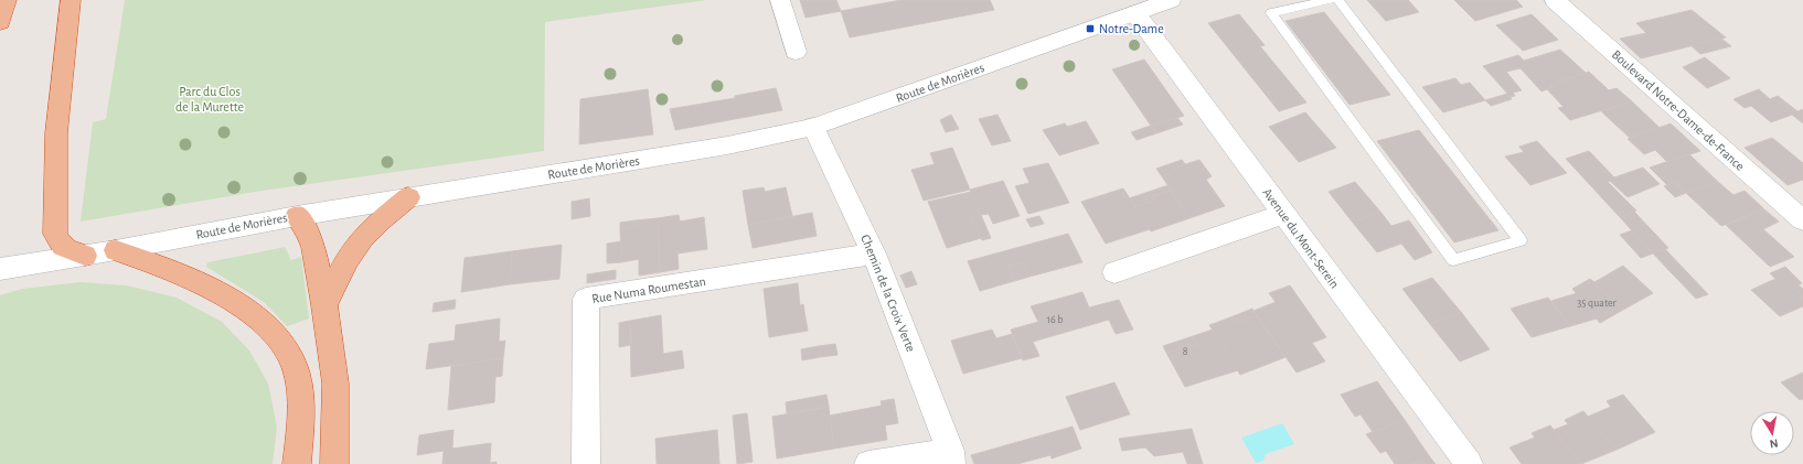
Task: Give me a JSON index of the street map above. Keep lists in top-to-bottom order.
{
  "streets": {
    "street": [
      "Route de Morières",
      "Boulevard Notre-Dame-de-France",
      "Avenue du Mont-Serein",
      "Rue Numa Roumestan",
      "Chemin de la Croix Verte"
    ]
  },
  "crossings": [
    ["Route de Morières", "Avenue du Mont-Serein"],
    ["Route de Morières", "Chemin de la Croix Verte"],
    ["Rue Numa Roumestan", "Chemin de la Croix Verte"]
  ],
  "parks": ["Parc du Clos de la Murette"],
  "places": {
    "transit": ["Notre-Dame"]
  },
  "house_numbers": ["35 quater", "16 b", "8"],
  "north": "bottom"
}
